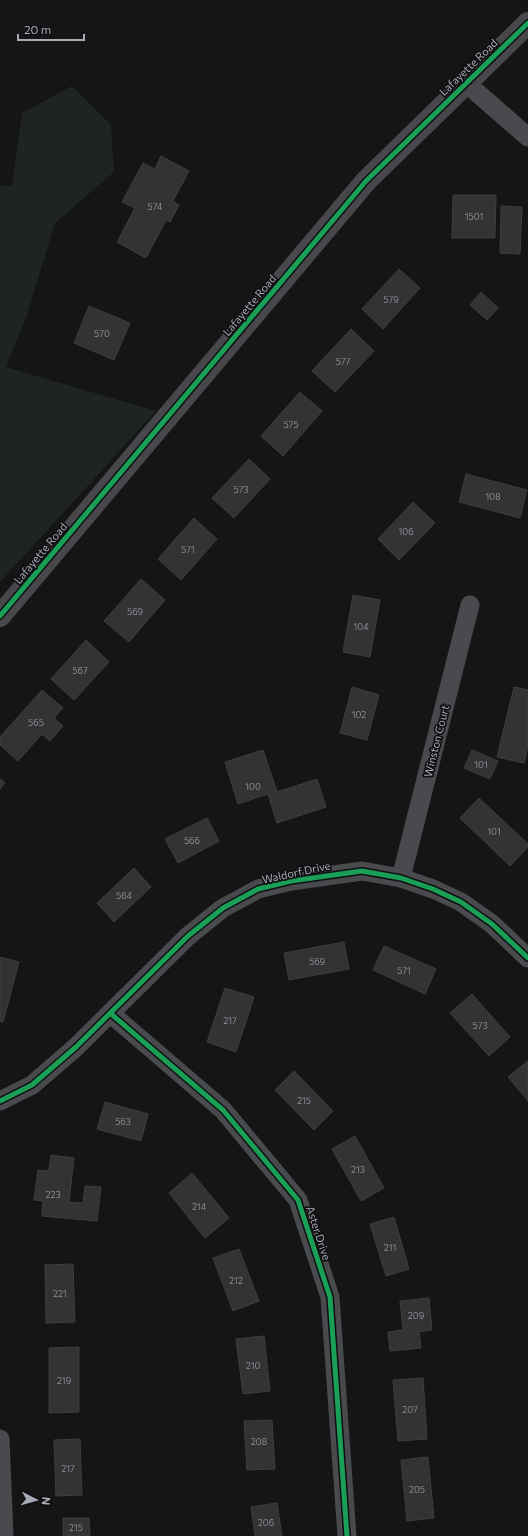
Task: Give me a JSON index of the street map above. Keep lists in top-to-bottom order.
{
  "streets": {
    "main road": ["Lafayette Road"],
    "street": ["Winston Court", "Waldorf Drive", "Aster Drive"]
  },
  "crossings": [
    ["Winston Court", "Waldorf Drive"],
    ["Waldorf Drive", "Aster Drive"]
  ],
  "house_numbers": [
    "574",
    "1501",
    "579",
    "570",
    "577",
    "575",
    "573",
    "108",
    "106",
    "571",
    "569",
    "104",
    "567",
    "102",
    "565",
    "101",
    "100",
    "101",
    "566",
    "564",
    "569",
    "571",
    "217",
    "573",
    "215",
    "563",
    "213",
    "223",
    "214",
    "211",
    "212",
    "221",
    "209",
    "210",
    "219",
    "207",
    "208",
    "217",
    "205",
    "206",
    "215"
  ],
  "scale_bar": "20 m",
  "north": "right"
}
